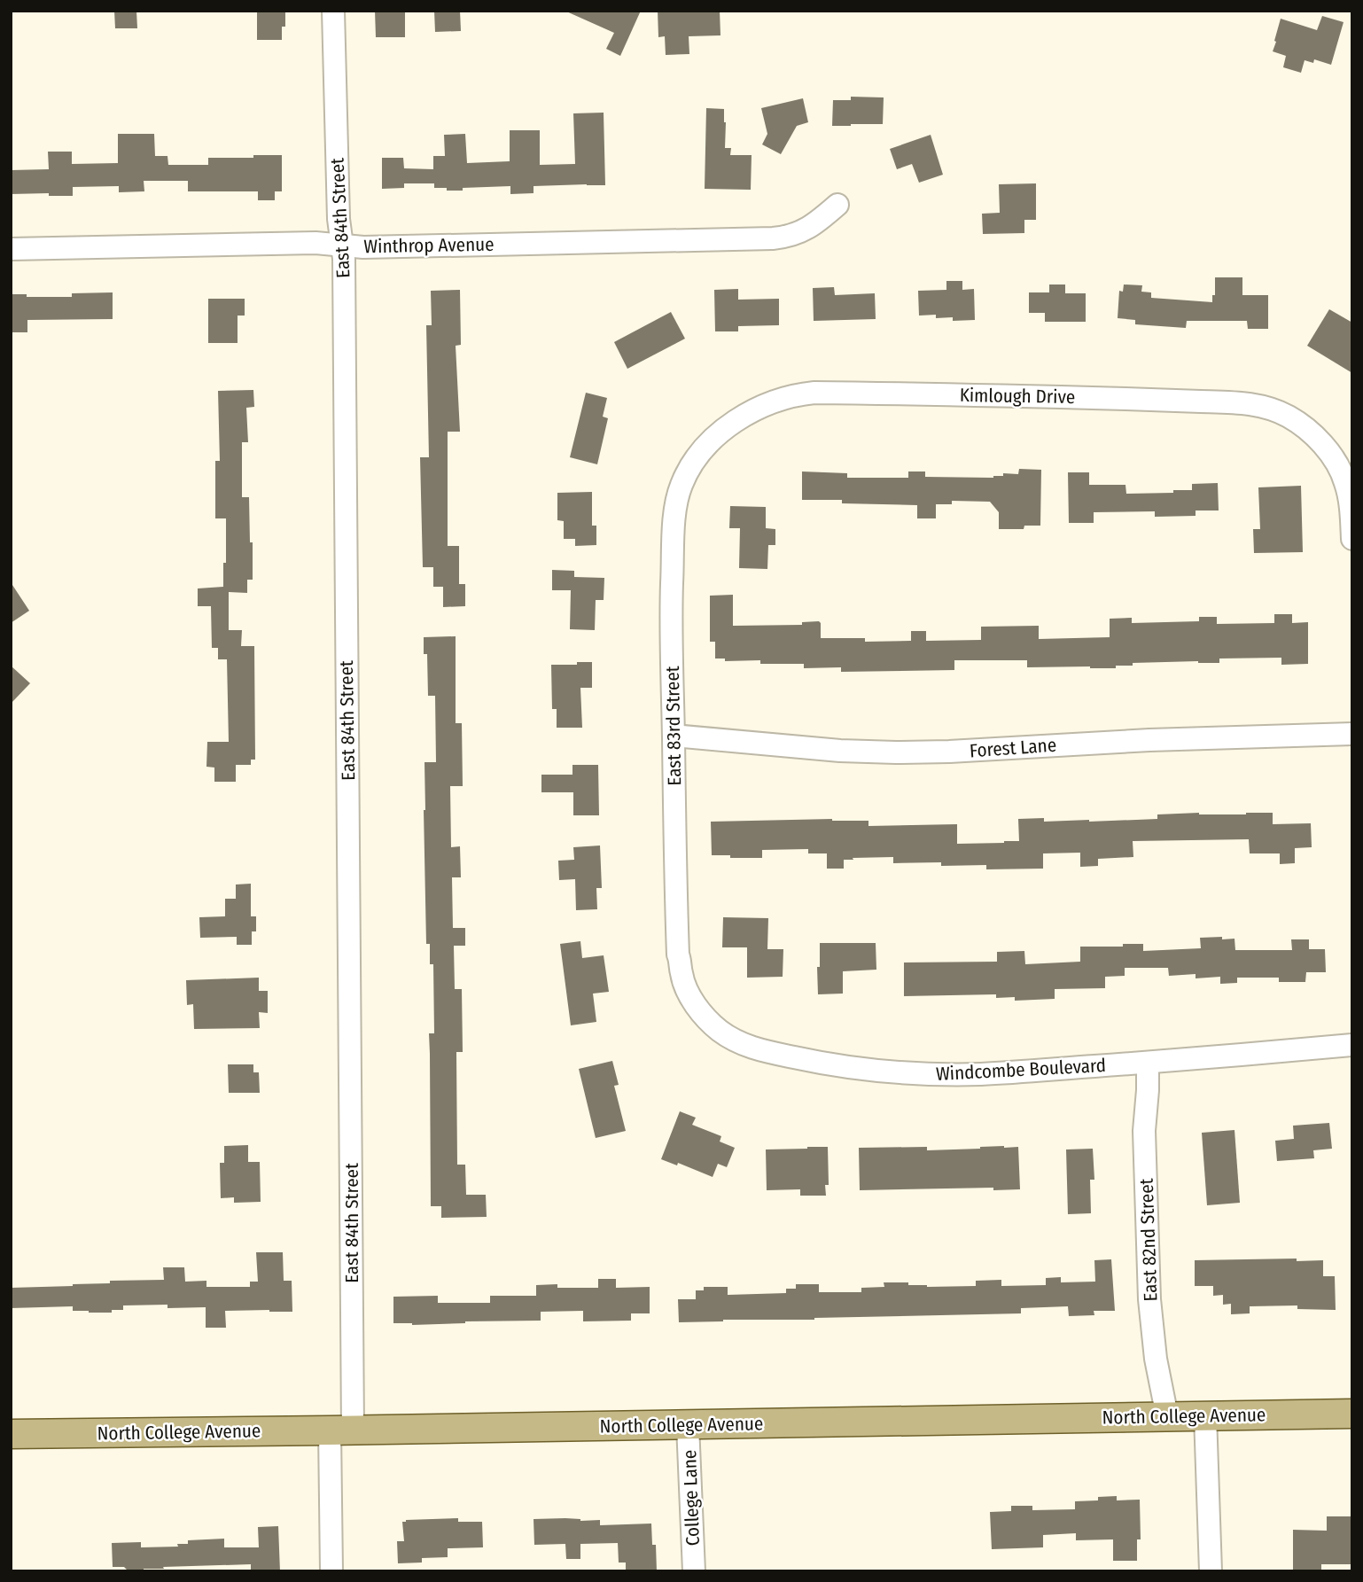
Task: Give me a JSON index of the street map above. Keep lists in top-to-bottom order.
{
  "streets": {
    "main road": ["North College Avenue"],
    "street": [
      "East 84th Street",
      "Winthrop Avenue",
      "Kimlough Drive",
      "East 83rd Street",
      "Forest Lane",
      "Windcombe Boulevard",
      "East 82nd Street",
      "College Lane"
    ]
  },
  "crossings": [
    ["East 84th Street", "Winthrop Avenue"],
    ["East 84th Street", "North College Avenue"],
    ["Kimlough Drive", "East 83rd Street"],
    ["East 83rd Street", "Forest Lane"],
    ["East 83rd Street", "Windcombe Boulevard"],
    ["Windcombe Boulevard", "East 82nd Street"],
    ["East 82nd Street", "North College Avenue"],
    ["North College Avenue", "College Lane"]
  ]
}
